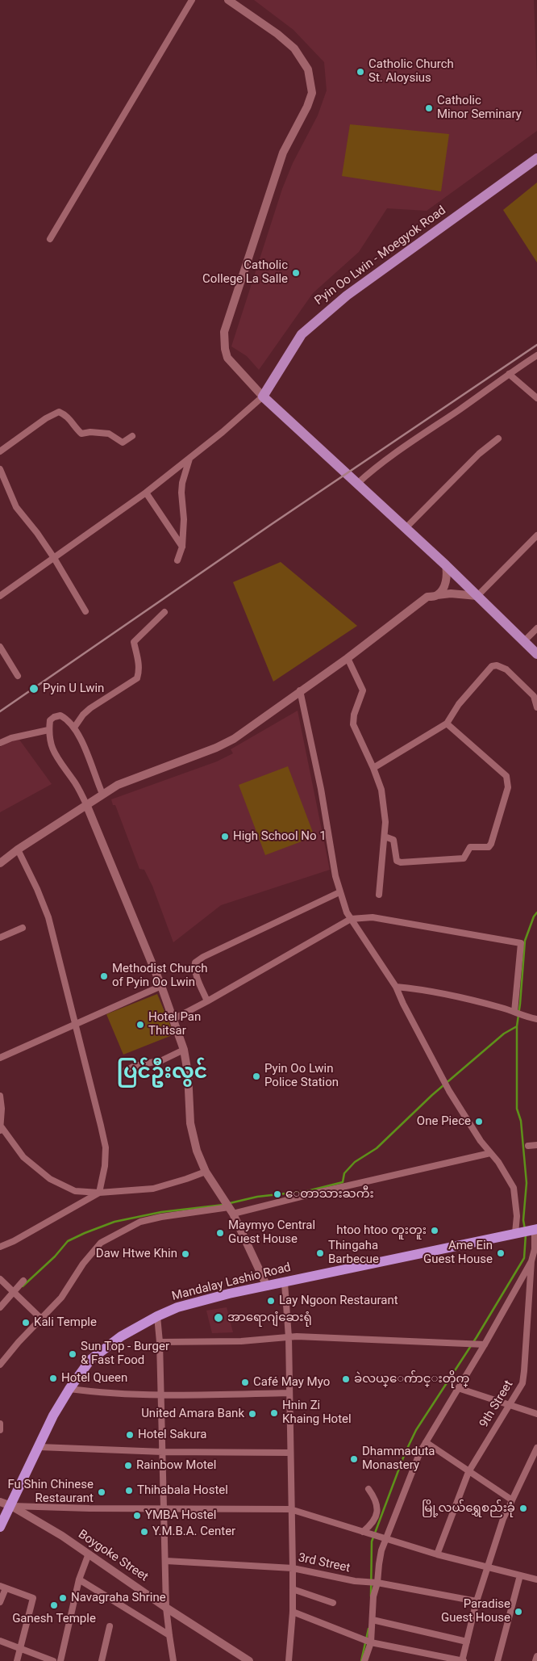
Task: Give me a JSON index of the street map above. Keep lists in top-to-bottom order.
{
  "streets": {
    "highway": ["Mandalay Lashio Road"],
    "main road": ["Pyin Oo Lwin - Moegyok Road"],
    "street": ["9th Street", "Boygoke Street", "3rd Street"]
  },
  "crossings": [
    ["Mandalay Lashio Road", "9th Street"],
    ["Mandalay Lashio Road", "Boygoke Street"]
  ],
  "districts": ["ပြင်ဦးလွင်"],
  "places": [
    "Catholic Church St. Aloysius",
    "Catholic Minor Seminary",
    "Catholic College La Salle",
    "Pyin U Lwin",
    "High School No 1",
    "Methodist Church of Pyin Oo Lwin",
    "Hotel Pan Thitsar",
    "Pyin Oo Lwin Police Station",
    "One Piece",
    "ေတာသားႀကီး",
    "htoo htoo တူးတူး",
    "Maymyo Central Guest House",
    "Thingaha Barbecue",
    "Ame Ein Guest House",
    "Daw Htwe Khin",
    "Lay Ngoon Restaurant",
    "အာရောဂျံဆေးရုံ",
    "Kali Temple",
    "Sun Top - Burger & Fast Food",
    "Hotel Queen",
    "ခဲလယ္ေက်ာင္းတိုက္",
    "Café May Myo",
    "Hnin Zi Khaing Hotel",
    "United Amara Bank",
    "Hotel Sakura",
    "Dhammaduta Monastery",
    "Rainbow Motel",
    "Thihabala Hostel",
    "Fu Shin Chinese Restaurant",
    "မြို့လယ်ရွှေစည်းခုံ",
    "YMBA Hostel",
    "Y.M.B.A. Center",
    "Navagraha Shrine",
    "Ganesh Temple",
    "Paradise Guest House"
  ]
}
